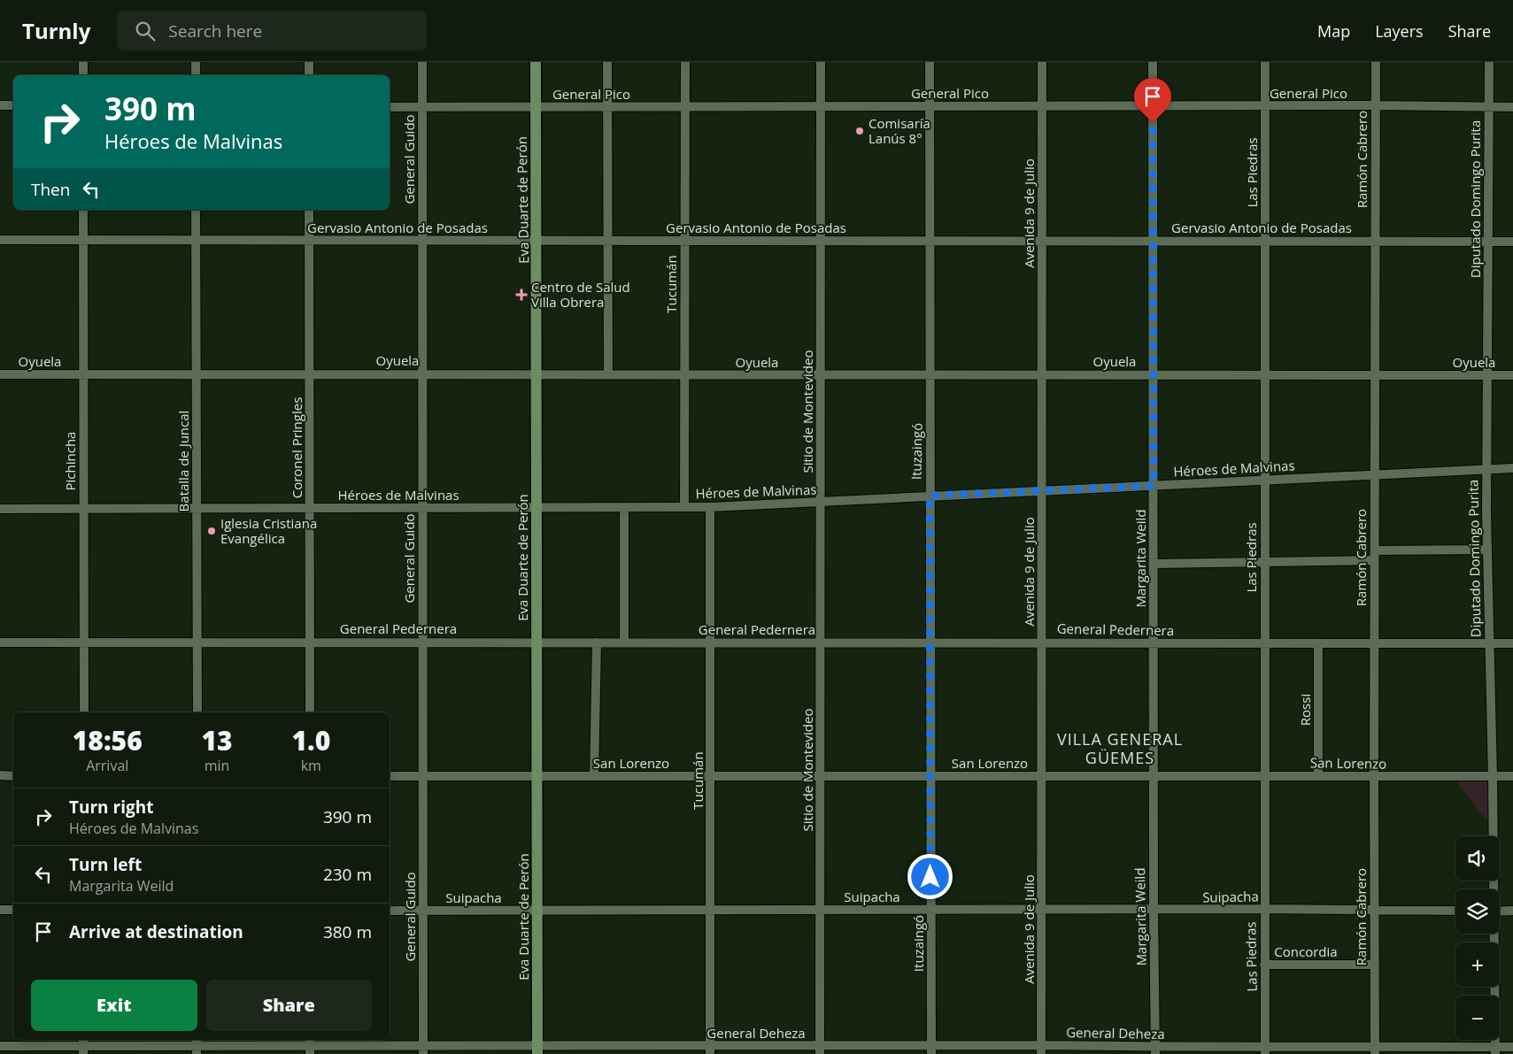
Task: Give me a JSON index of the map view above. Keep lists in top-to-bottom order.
{
  "streets": {
    "main road": ["Eva Duarte de Perón"],
    "street": [
      "General Pico",
      "General Guido",
      "Ramón Cabrero",
      "Las Piedras",
      "Diputado Domingo Purita",
      "Avenida 9 de Julio",
      "Gervasio Antonio de Posadas",
      "Tucumán",
      "Oyuela",
      "Sitio de Montevideo",
      "Coronel Pringles",
      "Ituzaingó",
      "Pichincha",
      "Batalla de Juncal",
      "Héroes de Malvinas",
      "Margarita Weild",
      "General Pedernera",
      "Rossi",
      "San Lorenzo",
      "Suipacha",
      "Concordia",
      "General Deheza"
    ]
  },
  "crossings": [
    ["General Pico", "General Guido"],
    ["General Pico", "Ramón Cabrero"],
    ["General Pico", "Las Piedras"],
    ["General Pico", "Diputado Domingo Purita"],
    ["General Pico", "Eva Duarte de Perón"],
    ["General Pico", "Avenida 9 de Julio"],
    ["General Pico", "Tucumán"],
    ["General Pico", "Sitio de Montevideo"],
    ["General Pico", "Ituzaingó"],
    ["General Pico", "Margarita Weild"],
    ["General Guido", "Gervasio Antonio de Posadas"],
    ["General Guido", "Oyuela"],
    ["General Guido", "Héroes de Malvinas"],
    ["General Guido", "General Pedernera"],
    ["General Guido", "San Lorenzo"],
    ["General Guido", "Suipacha"],
    ["General Guido", "General Deheza"],
    ["Ramón Cabrero", "Gervasio Antonio de Posadas"],
    ["Ramón Cabrero", "Oyuela"],
    ["Ramón Cabrero", "Héroes de Malvinas"],
    ["Ramón Cabrero", "General Pedernera"],
    ["Ramón Cabrero", "San Lorenzo"],
    ["Ramón Cabrero", "Suipacha"],
    ["Ramón Cabrero", "Concordia"],
    ["Ramón Cabrero", "General Deheza"],
    ["Las Piedras", "Gervasio Antonio de Posadas"],
    ["Las Piedras", "Oyuela"],
    ["Las Piedras", "Héroes de Malvinas"],
    ["Las Piedras", "General Pedernera"],
    ["Las Piedras", "San Lorenzo"],
    ["Las Piedras", "Suipacha"],
    ["Las Piedras", "Concordia"],
    ["Las Piedras", "General Deheza"],
    ["Diputado Domingo Purita", "Gervasio Antonio de Posadas"],
    ["Diputado Domingo Purita", "Oyuela"],
    ["Diputado Domingo Purita", "Héroes de Malvinas"],
    ["Diputado Domingo Purita", "General Pedernera"],
    ["Diputado Domingo Purita", "San Lorenzo"],
    ["Diputado Domingo Purita", "General Deheza"],
    ["Eva Duarte de Perón", "Gervasio Antonio de Posadas"],
    ["Eva Duarte de Perón", "Oyuela"],
    ["Eva Duarte de Perón", "Héroes de Malvinas"],
    ["Eva Duarte de Perón", "General Pedernera"],
    ["Eva Duarte de Perón", "San Lorenzo"],
    ["Eva Duarte de Perón", "Suipacha"],
    ["Eva Duarte de Perón", "General Deheza"],
    ["Avenida 9 de Julio", "Gervasio Antonio de Posadas"],
    ["Avenida 9 de Julio", "Oyuela"],
    ["Avenida 9 de Julio", "Héroes de Malvinas"],
    ["Avenida 9 de Julio", "General Pedernera"],
    ["Avenida 9 de Julio", "San Lorenzo"],
    ["Avenida 9 de Julio", "Suipacha"],
    ["Avenida 9 de Julio", "General Deheza"],
    ["Gervasio Antonio de Posadas", "Tucumán"],
    ["Gervasio Antonio de Posadas", "Sitio de Montevideo"],
    ["Gervasio Antonio de Posadas", "Coronel Pringles"],
    ["Gervasio Antonio de Posadas", "Ituzaingó"],
    ["Gervasio Antonio de Posadas", "Pichincha"],
    ["Gervasio Antonio de Posadas", "Batalla de Juncal"],
    ["Gervasio Antonio de Posadas", "Margarita Weild"],
    ["Tucumán", "Oyuela"],
    ["Tucumán", "Héroes de Malvinas"],
    ["Tucumán", "General Pedernera"],
    ["Tucumán", "San Lorenzo"],
    ["Tucumán", "Suipacha"],
    ["Tucumán", "General Deheza"],
    ["Oyuela", "Sitio de Montevideo"],
    ["Oyuela", "Coronel Pringles"],
    ["Oyuela", "Ituzaingó"],
    ["Oyuela", "Pichincha"],
    ["Oyuela", "Batalla de Juncal"],
    ["Oyuela", "Margarita Weild"],
    ["Sitio de Montevideo", "Héroes de Malvinas"],
    ["Sitio de Montevideo", "General Pedernera"],
    ["Sitio de Montevideo", "San Lorenzo"],
    ["Sitio de Montevideo", "Suipacha"],
    ["Sitio de Montevideo", "General Deheza"],
    ["Coronel Pringles", "Héroes de Malvinas"],
    ["Coronel Pringles", "General Pedernera"],
    ["Ituzaingó", "Héroes de Malvinas"],
    ["Ituzaingó", "General Pedernera"],
    ["Ituzaingó", "San Lorenzo"],
    ["Ituzaingó", "Suipacha"],
    ["Ituzaingó", "General Deheza"],
    ["Pichincha", "Héroes de Malvinas"],
    ["Pichincha", "General Pedernera"],
    ["Batalla de Juncal", "Héroes de Malvinas"],
    ["Batalla de Juncal", "General Pedernera"],
    ["Héroes de Malvinas", "Margarita Weild"],
    ["Margarita Weild", "General Pedernera"],
    ["Margarita Weild", "San Lorenzo"],
    ["Margarita Weild", "Suipacha"],
    ["Margarita Weild", "General Deheza"],
    ["General Pedernera", "Rossi"],
    ["Rossi", "San Lorenzo"]
  ],
  "districts": ["VILLA GENERAL GÜEMES"],
  "places": {
    "other": ["Comisaría Lanús 8°", "Iglesia Cristiana Evangélica"],
    "health": ["Centro de Salud Villa Obrera"]
  },
  "page": {
    "header": "Turnly",
    "search": "Search here",
    "nav": ["Map", "Layers", "Share"],
    "turn": ["390 m", "Héroes de Malvinas"],
    "then": "Then",
    "eta": [
      "18:56",
      "Arrival",
      "13",
      "min",
      "1.0",
      "km"
    ],
    "list": [
      {
        "name": "Turn right",
        "note": "Héroes de Malvinas",
        "value": "390 m"
      },
      {
        "name": "Turn left",
        "note": "Margarita Weild",
        "value": "230 m"
      },
      {
        "name": "Arrive at destination",
        "value": "380 m"
      }
    ],
    "map_buttons": ["+", "−"],
    "buttons": ["Exit", "Share"]
  }
}
